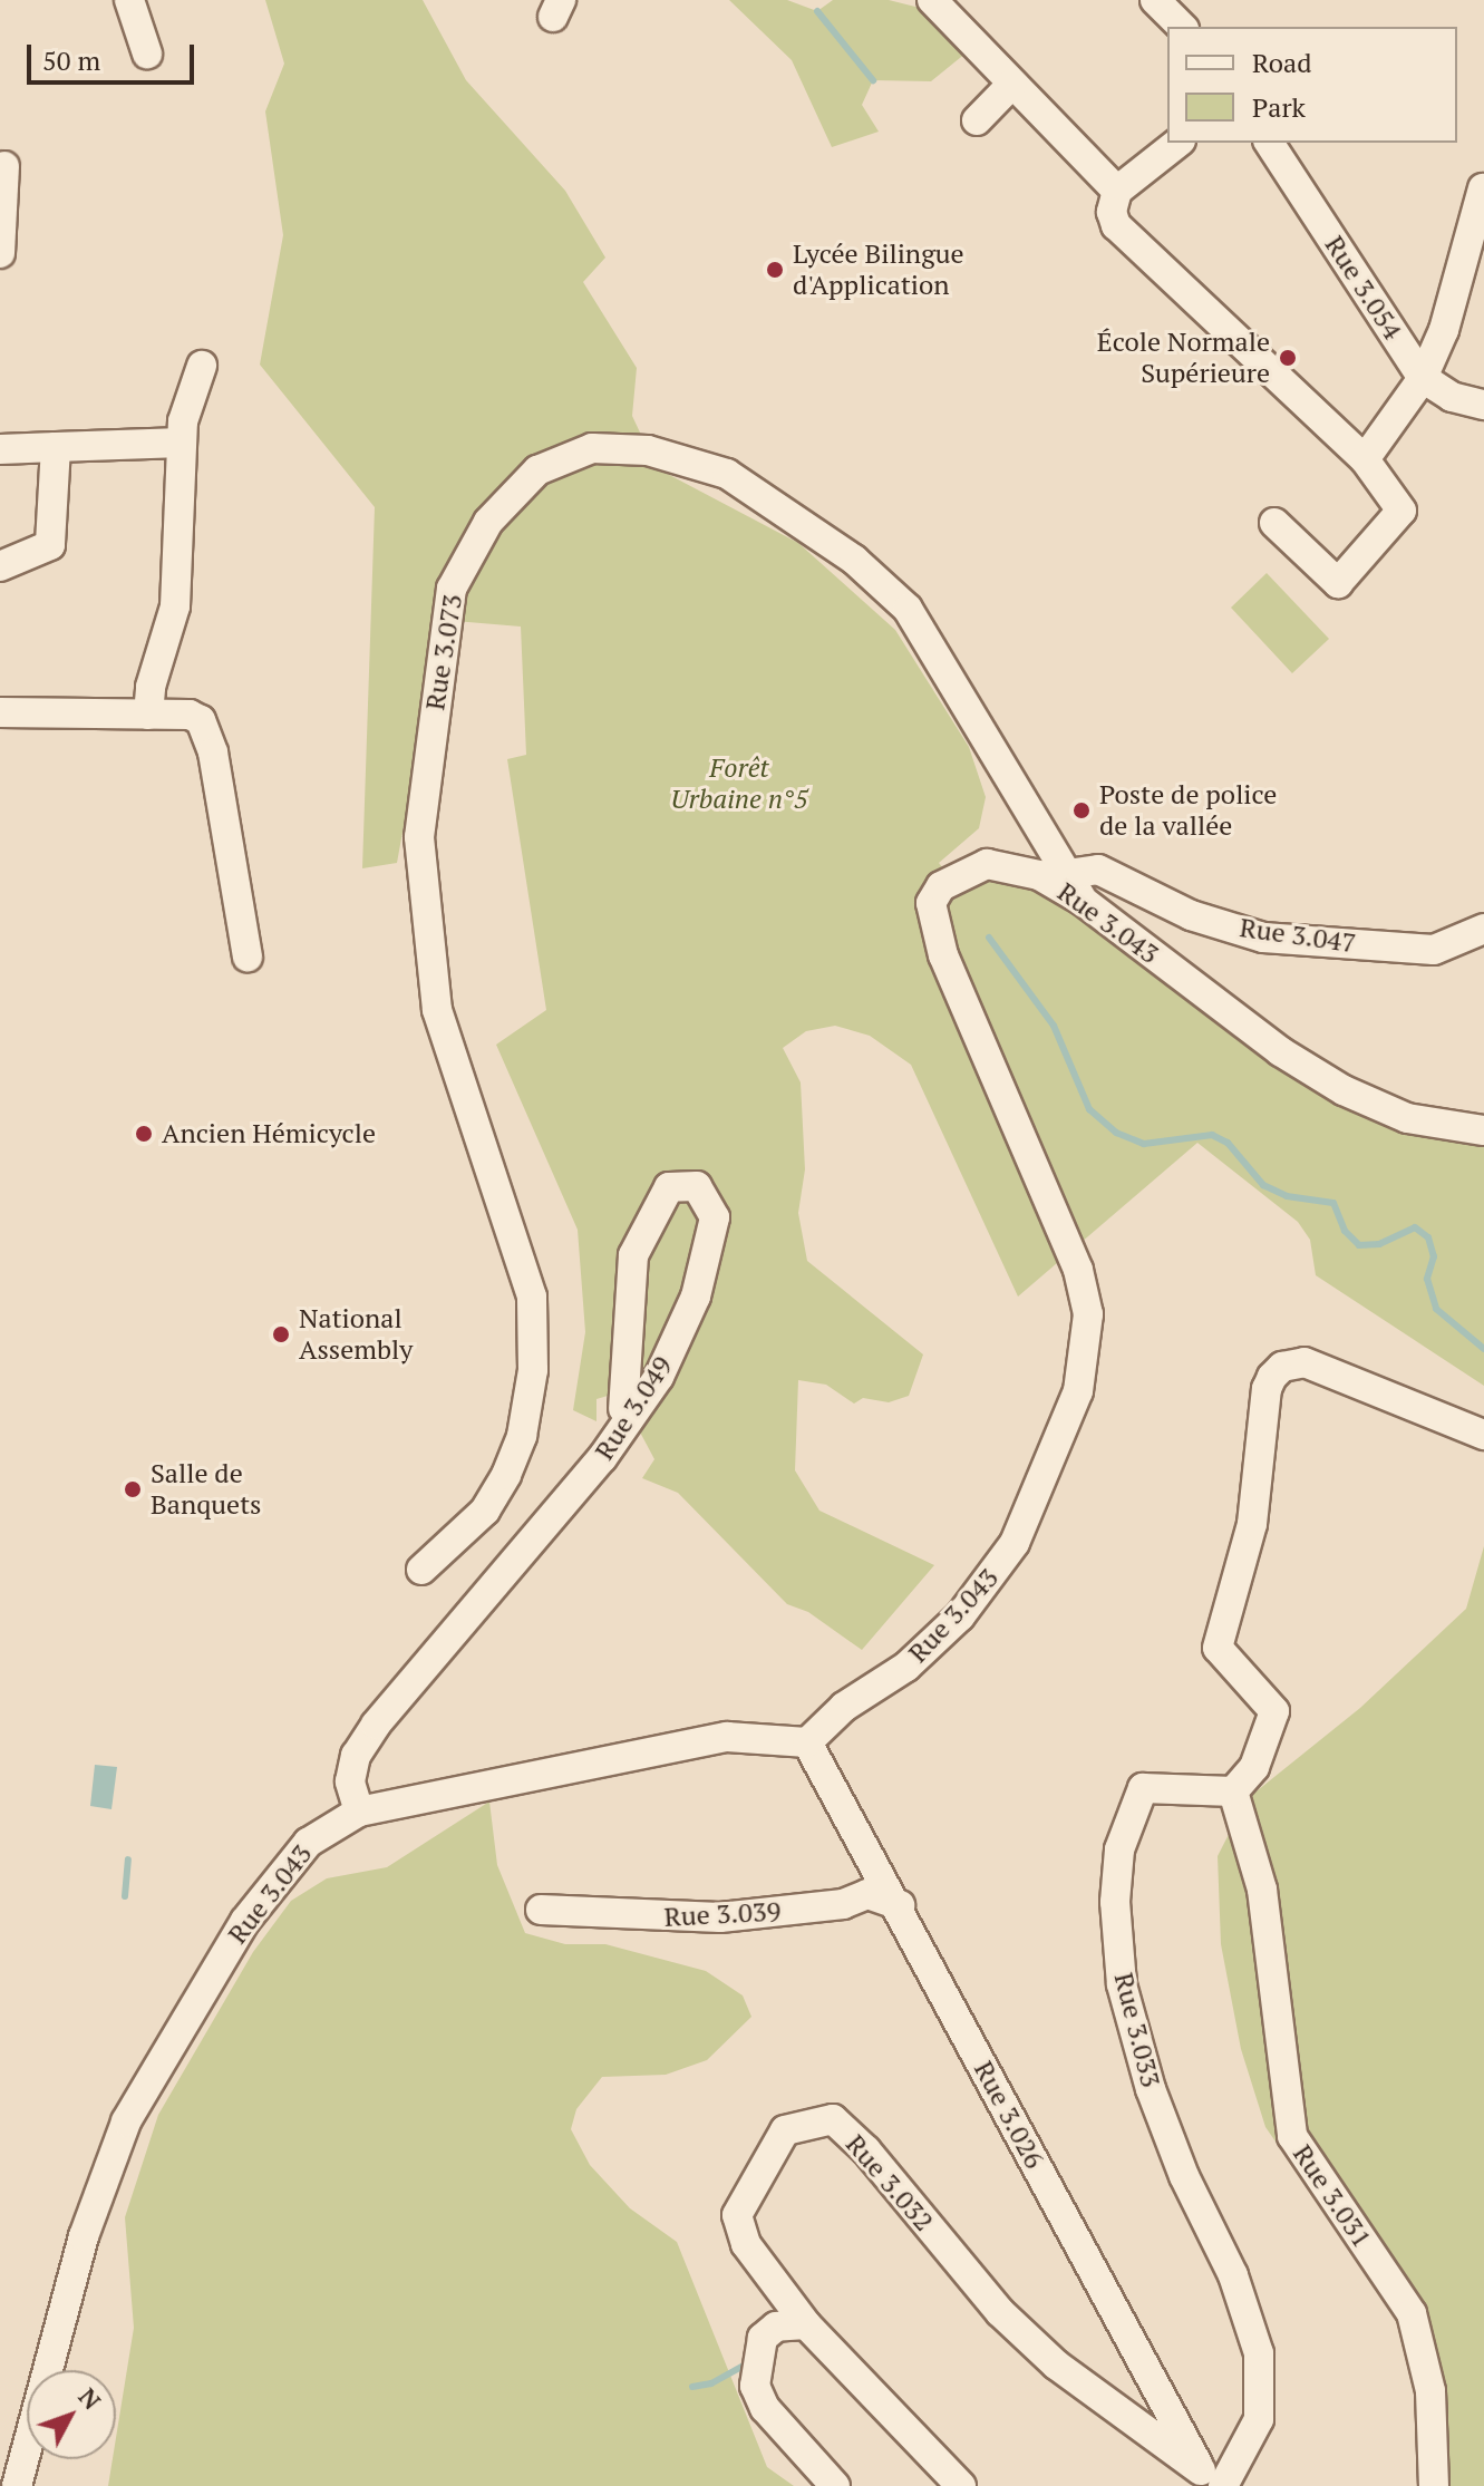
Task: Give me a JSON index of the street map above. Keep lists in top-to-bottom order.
{
  "streets": {
    "street": [
      "Rue 3.054",
      "Rue 3.073",
      "Rue 3.043",
      "Rue 3.047",
      "Rue 3.049",
      "Rue 3.039",
      "Rue 3.033",
      "Rue 3.026",
      "Rue 3.032",
      "Rue 3.031"
    ]
  },
  "crossings": [
    ["Rue 3.073", "Rue 3.043"],
    ["Rue 3.073", "Rue 3.047"],
    ["Rue 3.043", "Rue 3.049"],
    ["Rue 3.043", "Rue 3.026"],
    ["Rue 3.039", "Rue 3.026"],
    ["Rue 3.033", "Rue 3.026"],
    ["Rue 3.033", "Rue 3.032"],
    ["Rue 3.033", "Rue 3.031"],
    ["Rue 3.026", "Rue 3.032"]
  ],
  "parks": ["Forêt Urbaine n°5"],
  "places": [
    "Lycée Bilingue d'Application",
    "École Normale Supérieure",
    "Poste de police de la vallée",
    "Ancien Hémicycle",
    "National Assembly",
    "Salle de Banquets"
  ],
  "legend": ["Road", "Park"],
  "scale_bar": "50 m",
  "north": "top right"
}
